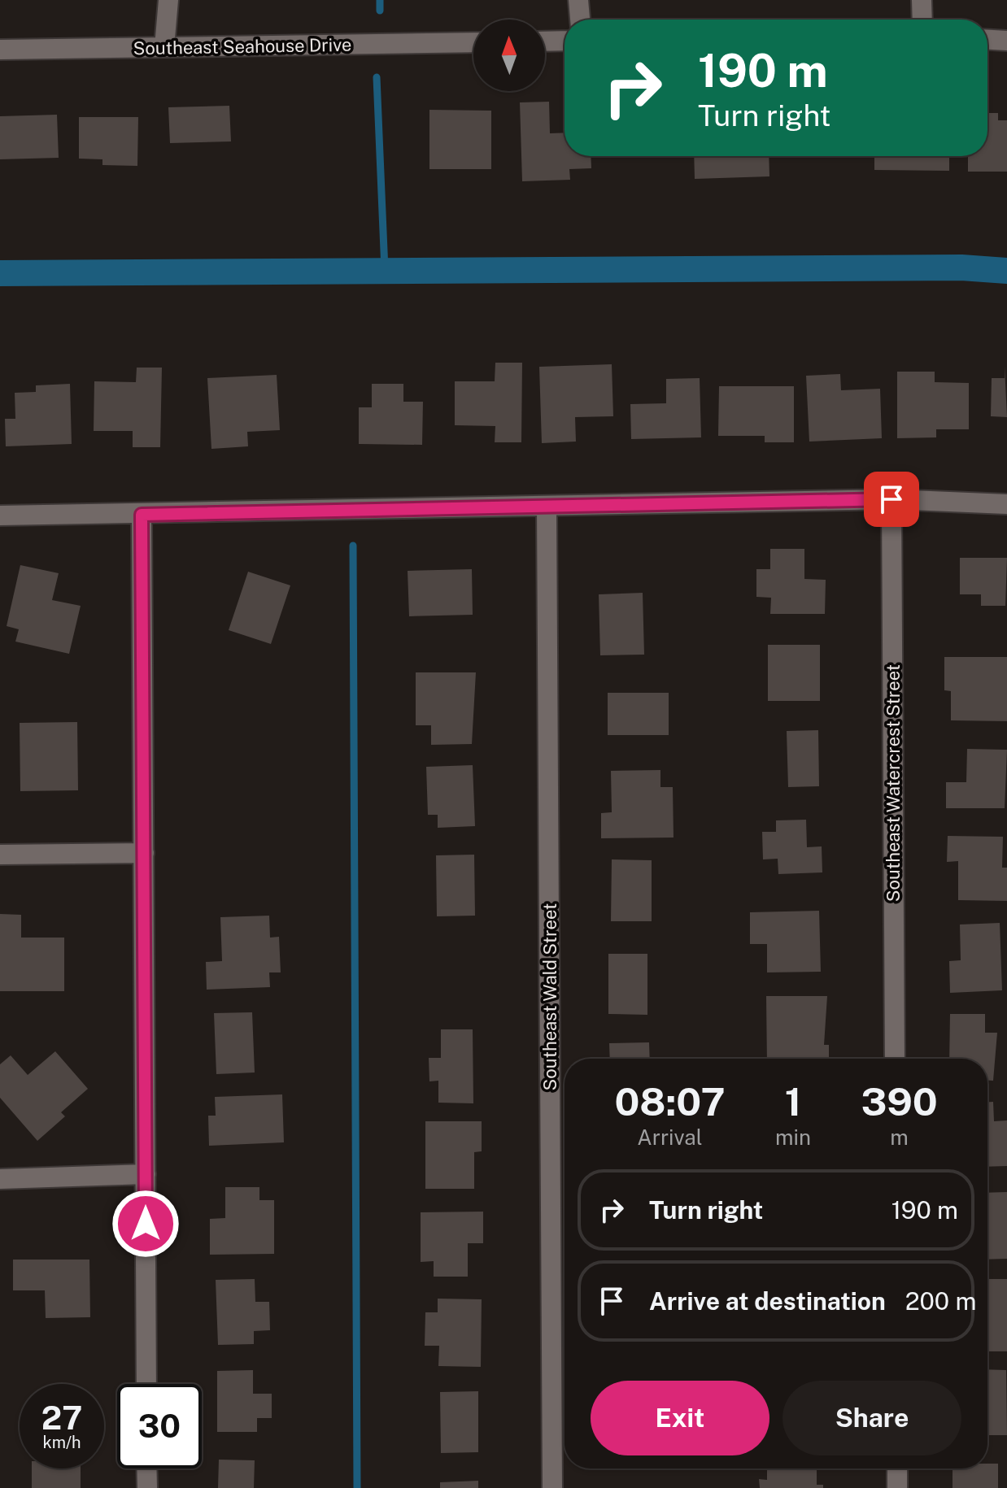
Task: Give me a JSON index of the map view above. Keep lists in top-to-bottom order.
{
  "streets": {
    "street": ["Southeast Seahouse Drive", "Southeast Watercrest Street", "Southeast Wald Street"]
  },
  "north": "top",
  "page": {
    "turn": ["190 m", "Turn right"],
    "eta": [
      "08:07",
      "Arrival",
      "1",
      "min",
      "390",
      "m"
    ],
    "list": [
      {
        "name": "Turn right",
        "value": "190 m"
      },
      {
        "name": "Arrive at destination",
        "value": "200 m"
      }
    ],
    "buttons": ["Exit", "Share"],
    "speed": "27 km/h",
    "limit": "30"
  }
}
